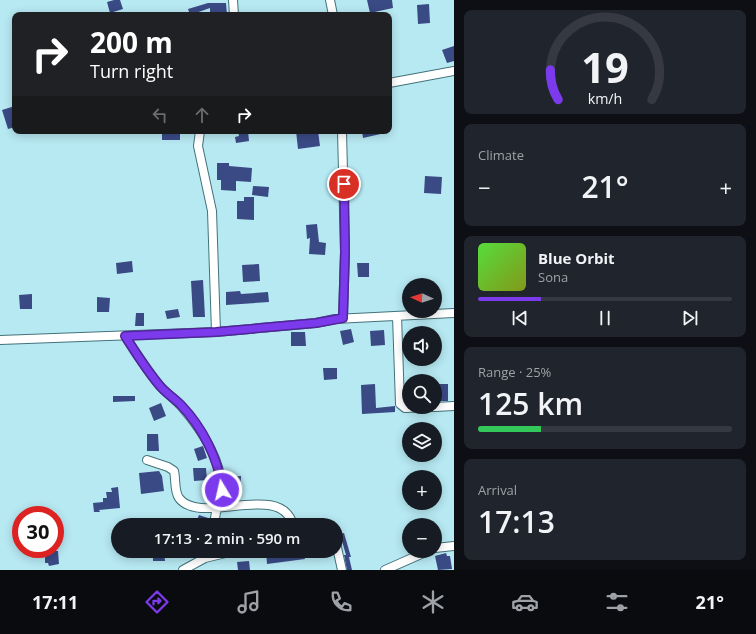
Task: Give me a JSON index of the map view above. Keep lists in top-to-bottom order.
{
  "north": "left",
  "page": {
    "turn": ["200 m", "Turn right"],
    "tile": [
      "Climate",
      ["Range · 25%", "125 km"],
      ["Arrival", "17:13"]
    ],
    "heat": ["−", "21°", "+"],
    "song": ["Blue Orbit", "Sona"],
    "map_buttons": ["+", "−"],
    "limit": "30",
    "trip": "17:13 · 2 min · 590 m",
    "tabs": ["17:11", "21°"],
    "gauge": ["19", "km/h"]
  }
}
